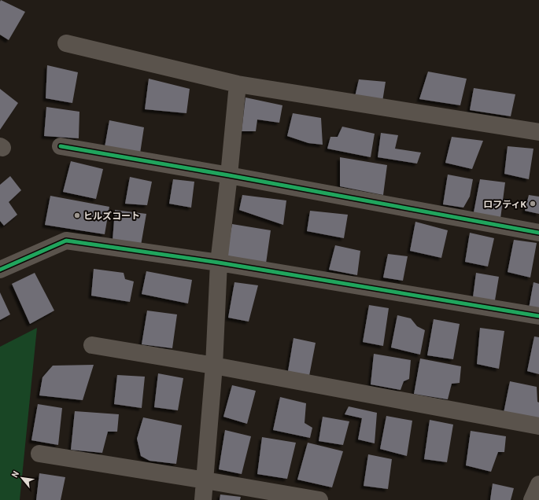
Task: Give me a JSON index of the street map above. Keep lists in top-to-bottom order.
{
  "places": ["ロフティK", "ヒルズコート"],
  "north": "top left"
}
